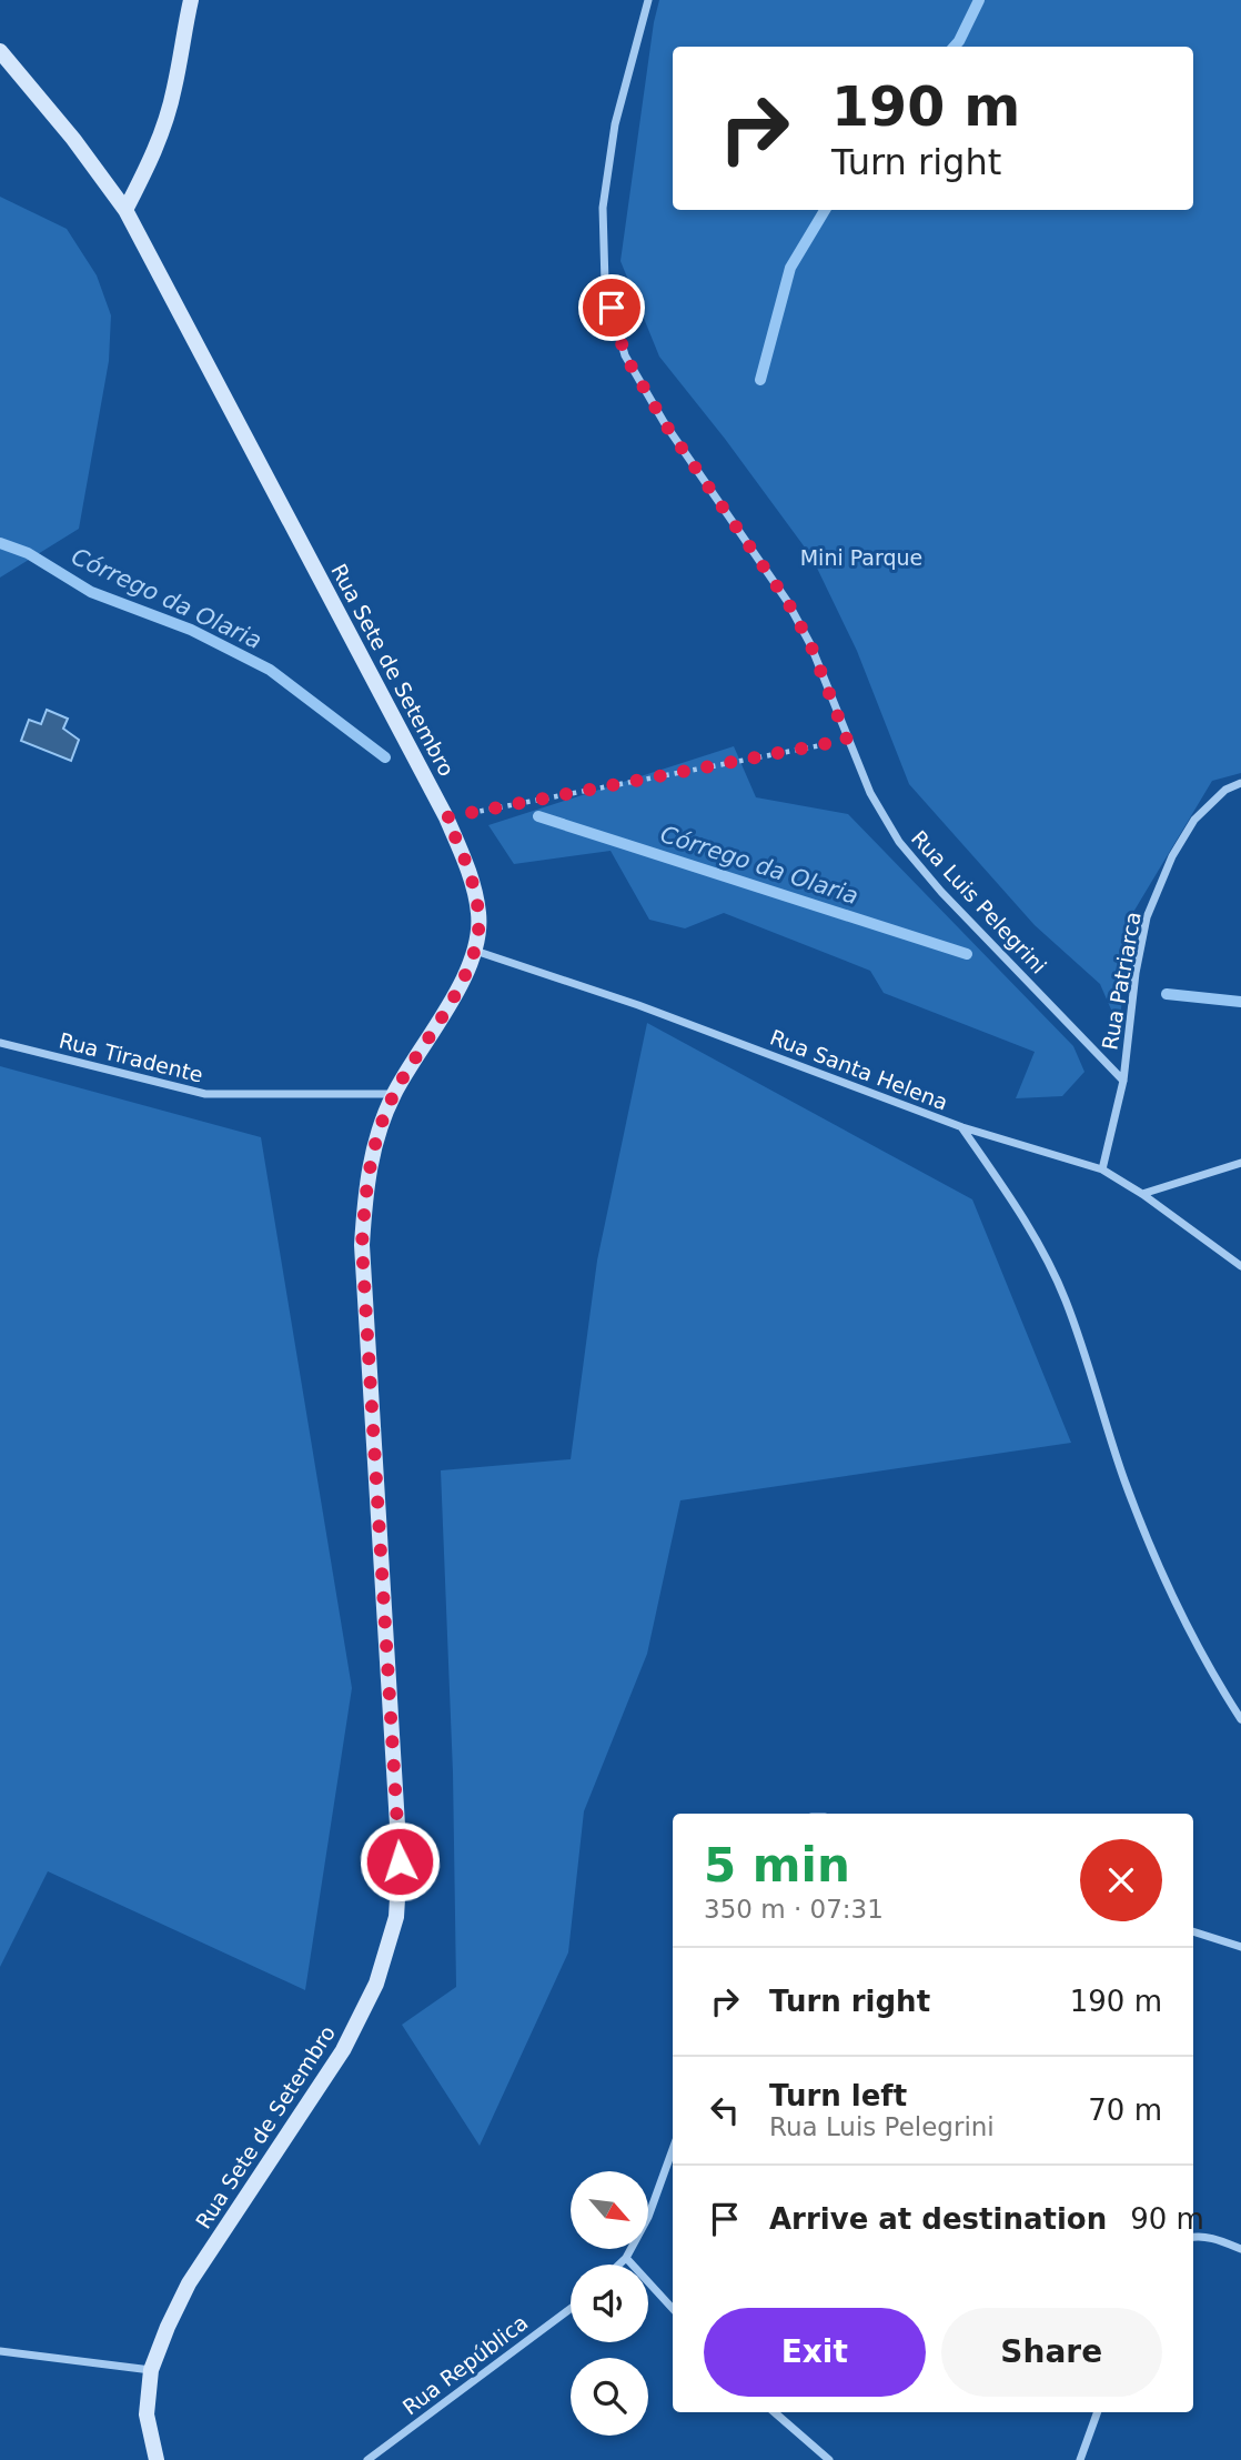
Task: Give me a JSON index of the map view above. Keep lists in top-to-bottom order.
{
  "streets": {
    "street": [
      "Rua Sete de Setembro",
      "Rua Luis Pelegrini",
      "Rua Patriarca",
      "Rua Tiradente",
      "Rua Santa Helena",
      "Rua República"
    ]
  },
  "crossings": [
    ["Rua Sete de Setembro", "Rua Tiradente"],
    ["Rua Sete de Setembro", "Rua Santa Helena"],
    ["Rua Luis Pelegrini", "Rua Patriarca"]
  ],
  "water": ["Córrego da Olaria"],
  "parks": ["Mini Parque"],
  "north": "bottom right",
  "page": {
    "turn": ["190 m", "Turn right"],
    "heading": ["5 min", "350 m · 07:31"],
    "list": [
      {
        "name": "Turn right",
        "value": "190 m"
      },
      {
        "name": "Turn left",
        "note": "Rua Luis Pelegrini",
        "value": "70 m"
      },
      {
        "name": "Arrive at destination",
        "value": "90 m"
      }
    ],
    "buttons": ["Exit", "Share"]
  }
}
